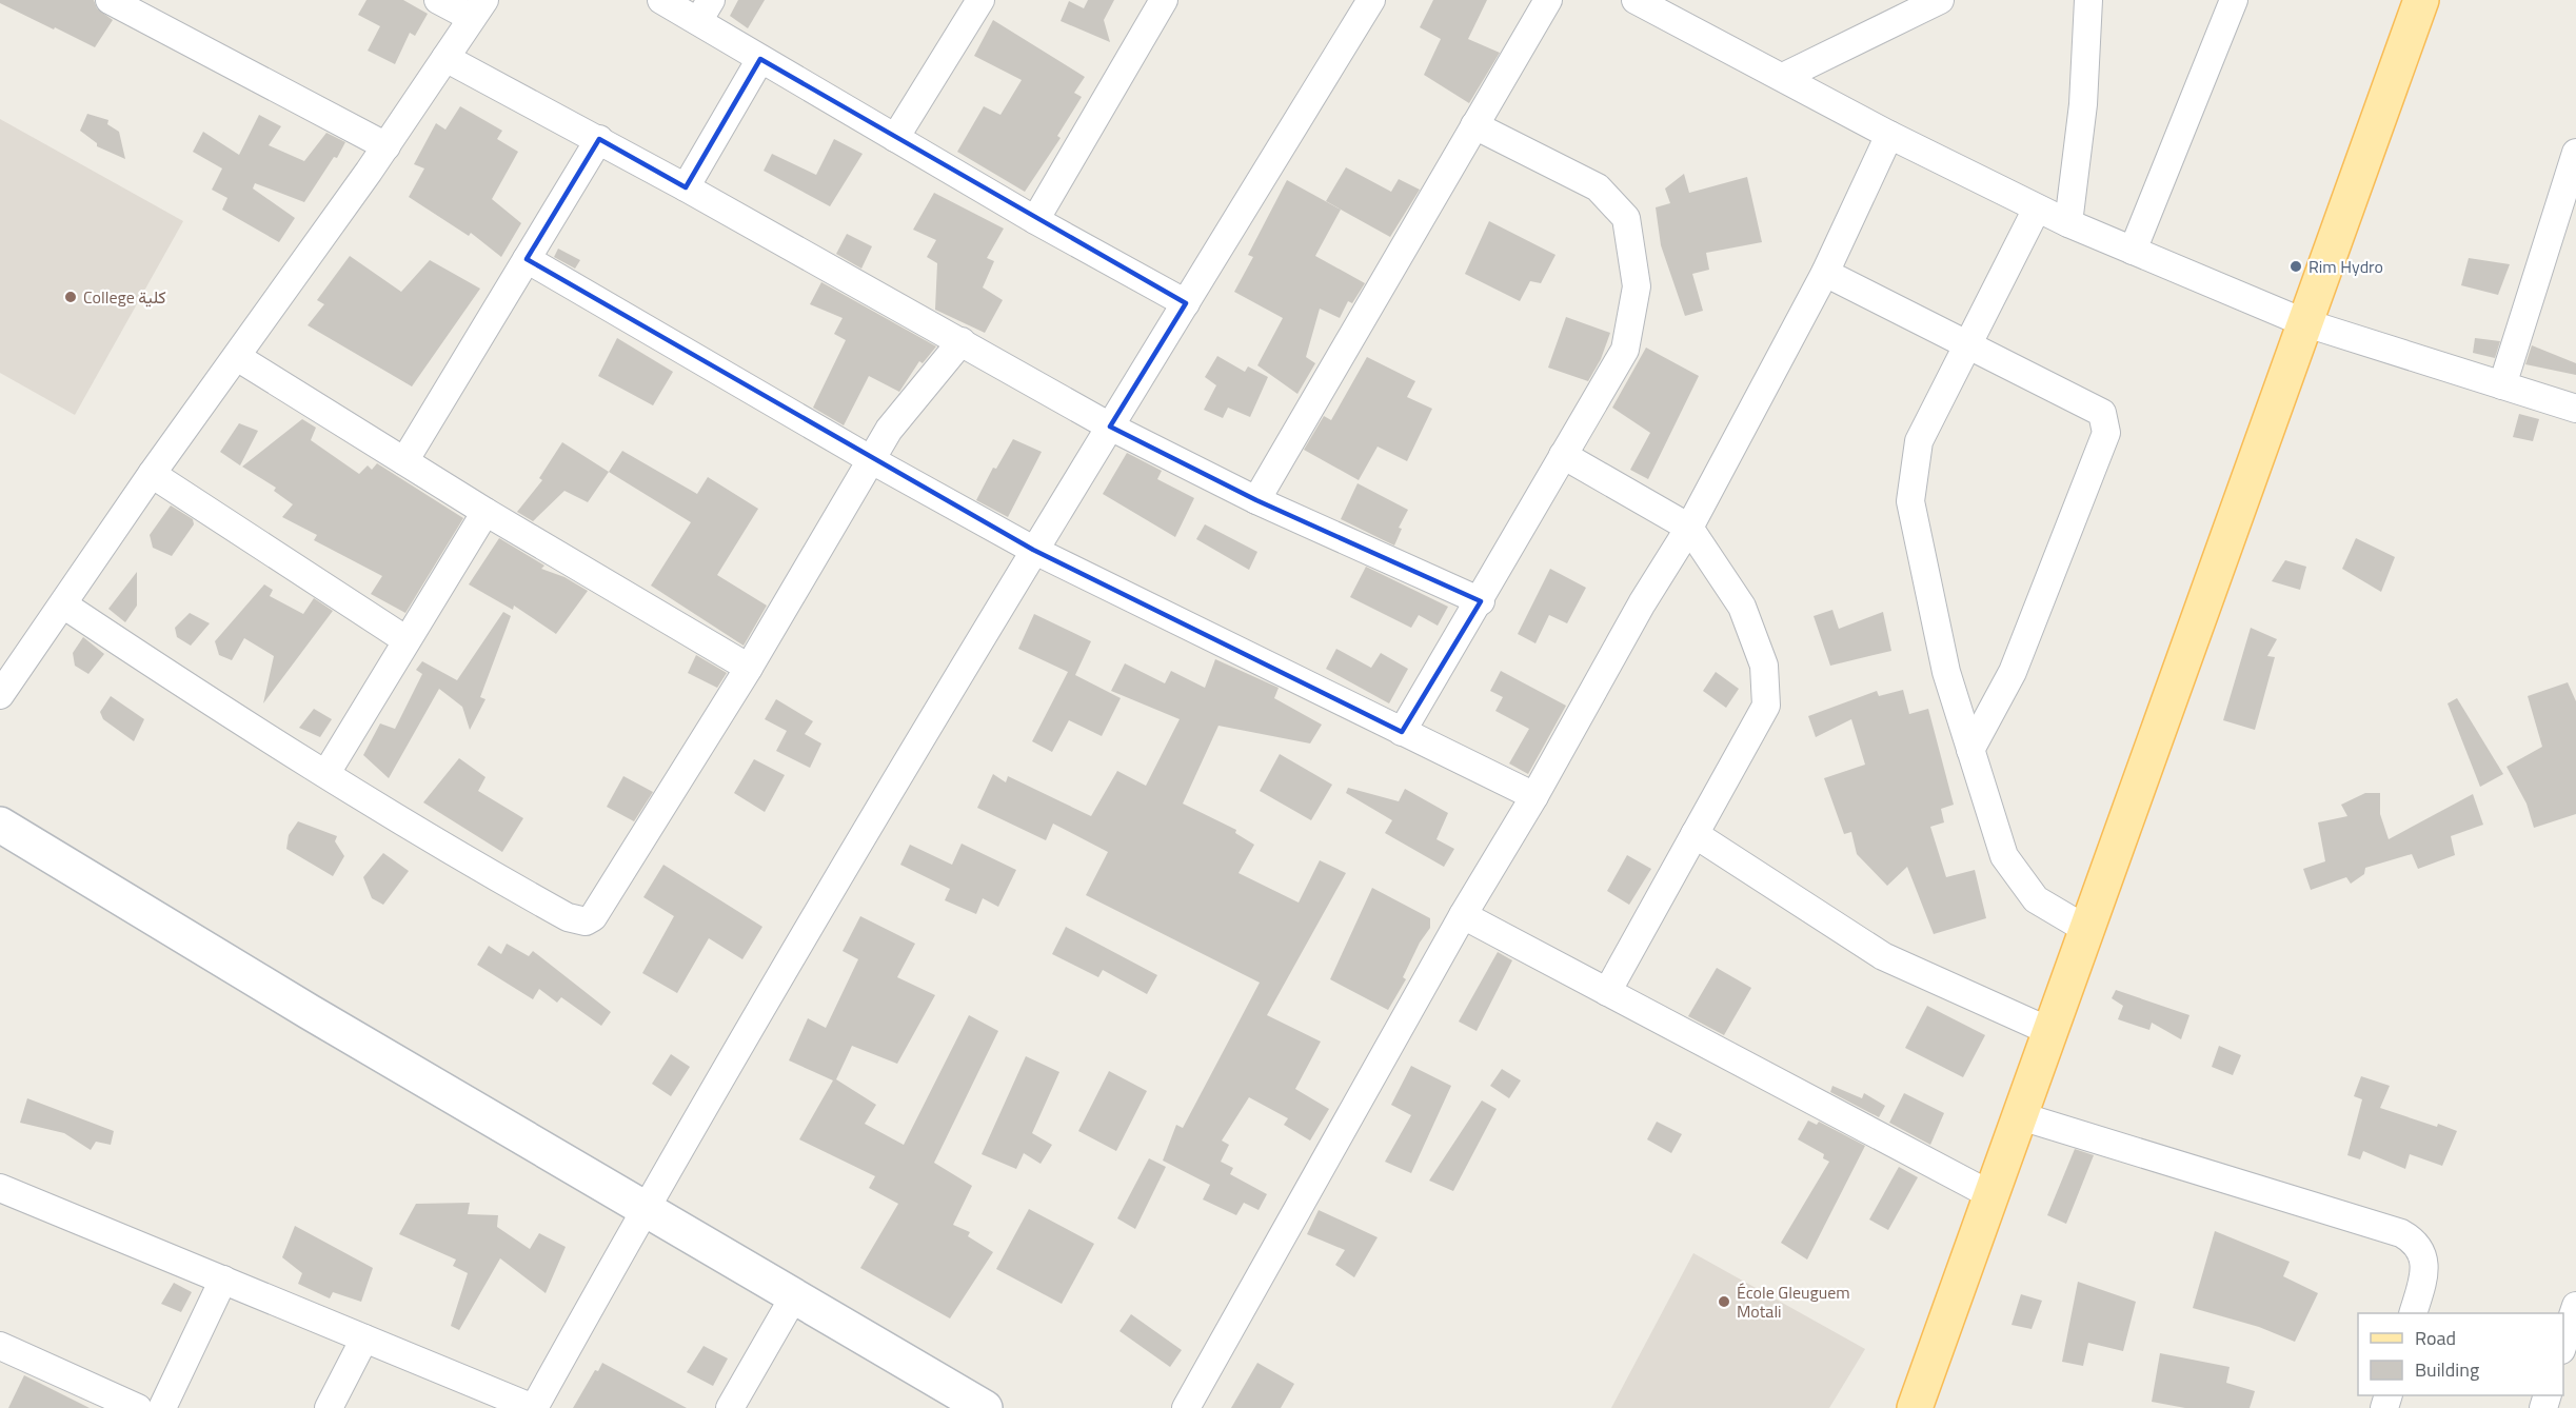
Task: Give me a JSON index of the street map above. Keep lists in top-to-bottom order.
{
  "places": ["Rim Hydro", "College كلية", "École Gleuguem Motali"],
  "legend": ["Road", "Building"]
}
